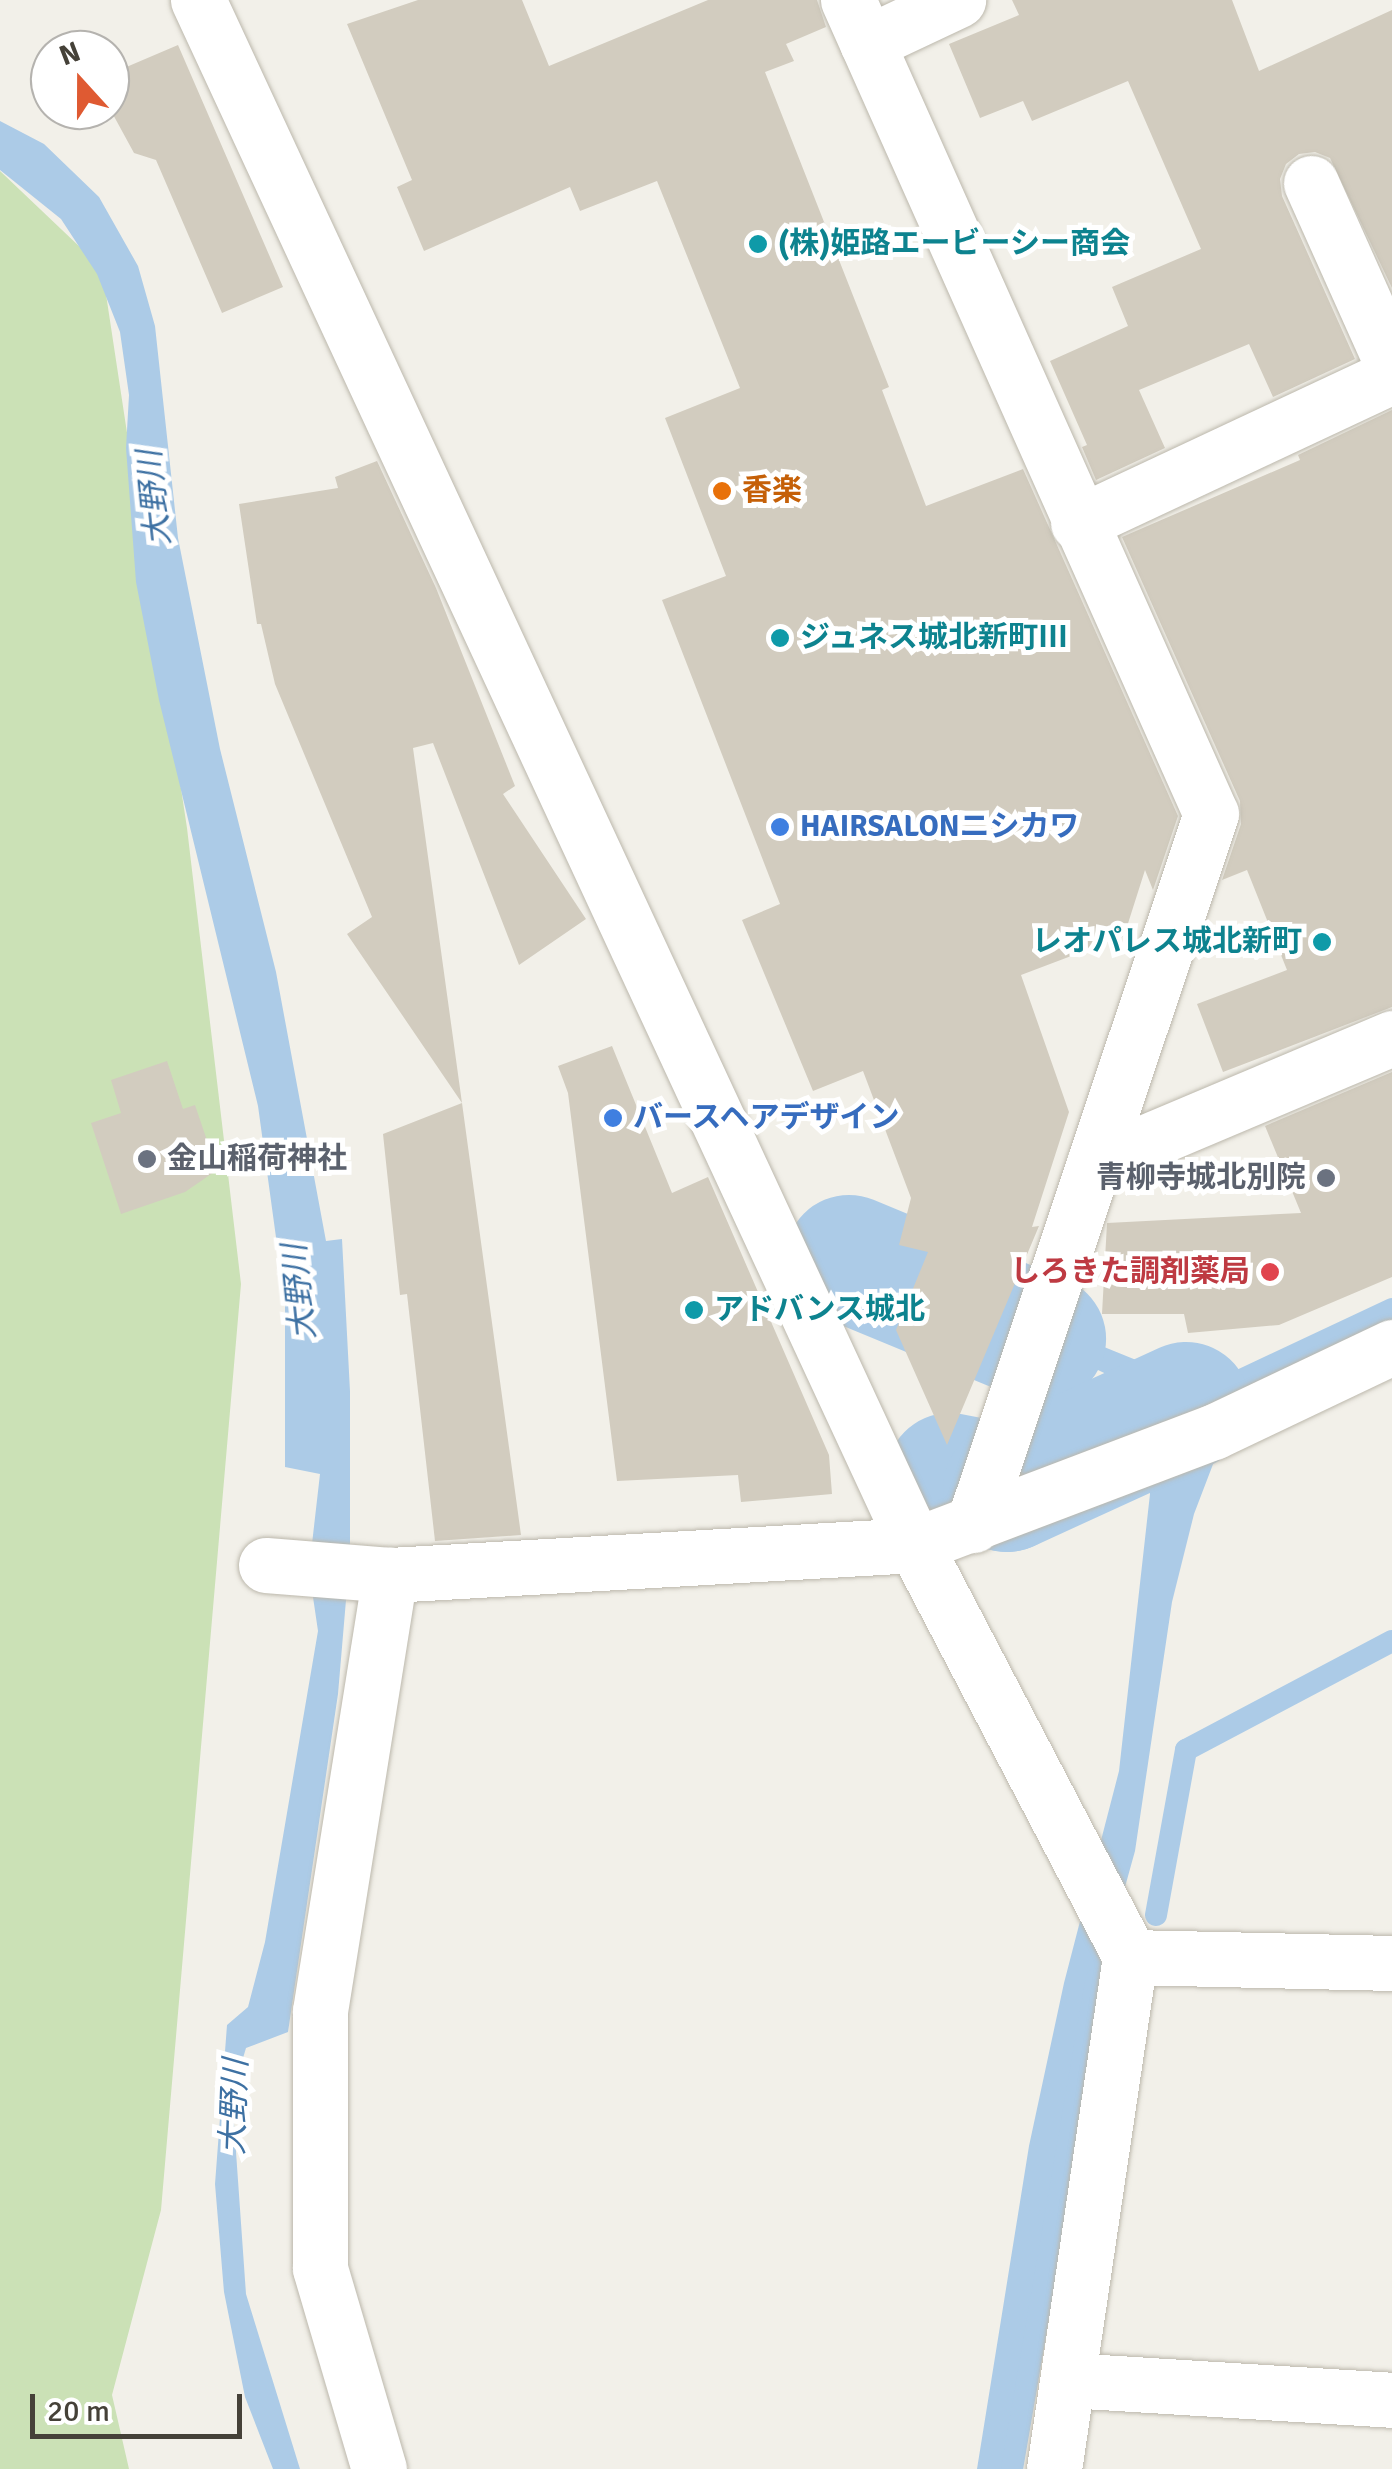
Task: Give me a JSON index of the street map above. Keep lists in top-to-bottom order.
{
  "water": ["大野川"],
  "places": [
    "(株)姫路エービーシー商会",
    "香楽",
    "ジュネス城北新町Ⅲ",
    "HAIRSALONニシカワ",
    "レオパレス城北新町",
    "バースヘアデザイン",
    "金山稲荷神社",
    "青柳寺城北別院",
    "しろきた調剤薬局",
    "アドバンス城北"
  ],
  "scale_bar": "20 m",
  "north": "top"
}
